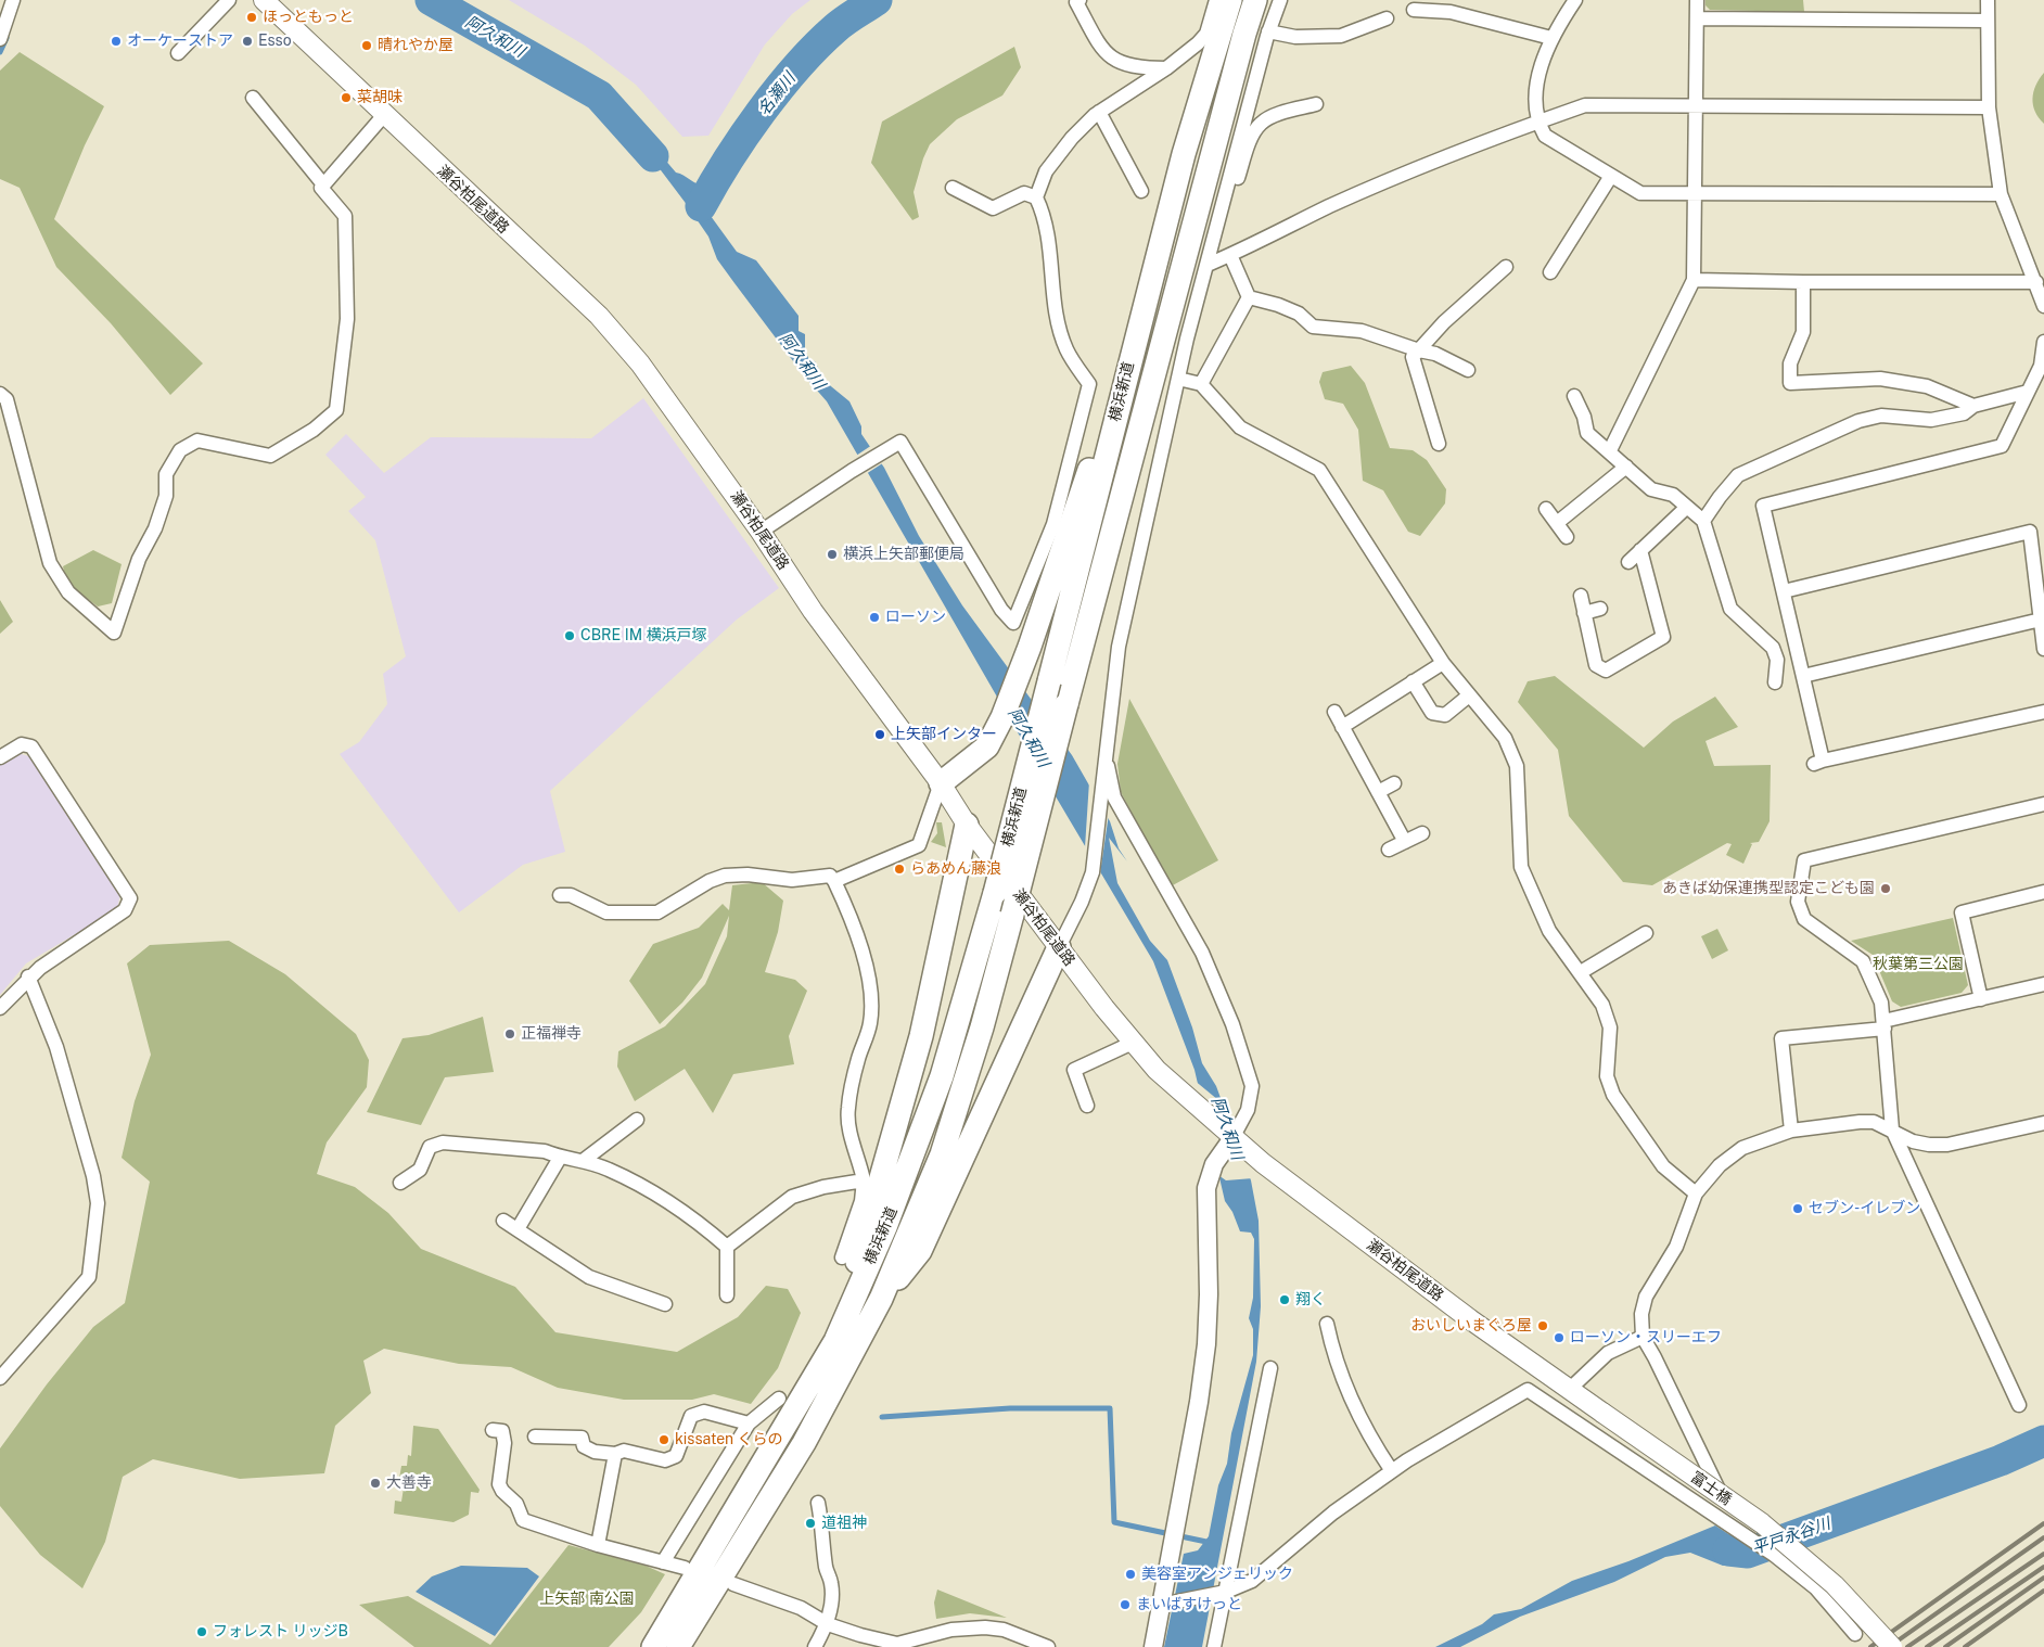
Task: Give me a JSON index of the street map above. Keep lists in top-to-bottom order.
{
  "streets": {
    "highway": ["横浜新道"],
    "main road": ["瀬谷柏尾道路", "富士橋"]
  },
  "crossings": [
    ["瀬谷柏尾道路", "富士橋"]
  ],
  "water": ["阿久和川", "名瀬川", "平戸永谷川"],
  "parks": ["秋葉第三公園", "上矢部 南公園"],
  "places": [
    "ほっともっと",
    "オーケーストア",
    "Esso",
    "晴れやか屋",
    "菜胡味",
    "横浜上矢部郵便局",
    "ローソン",
    "CBRE IM 横浜戸塚",
    "上矢部インター",
    "らあめん藤浪",
    "あきば幼保連携型認定こども園",
    "正福禅寺",
    "セブン-イレブン",
    "翔く",
    "おいしいまぐろ屋",
    "ローソン・スリーエフ",
    "kissaten くらの",
    "大善寺",
    "道祖神",
    "美容室アンジェリック",
    "まいばすけっと",
    "フォレスト リッジB"
  ]
}
